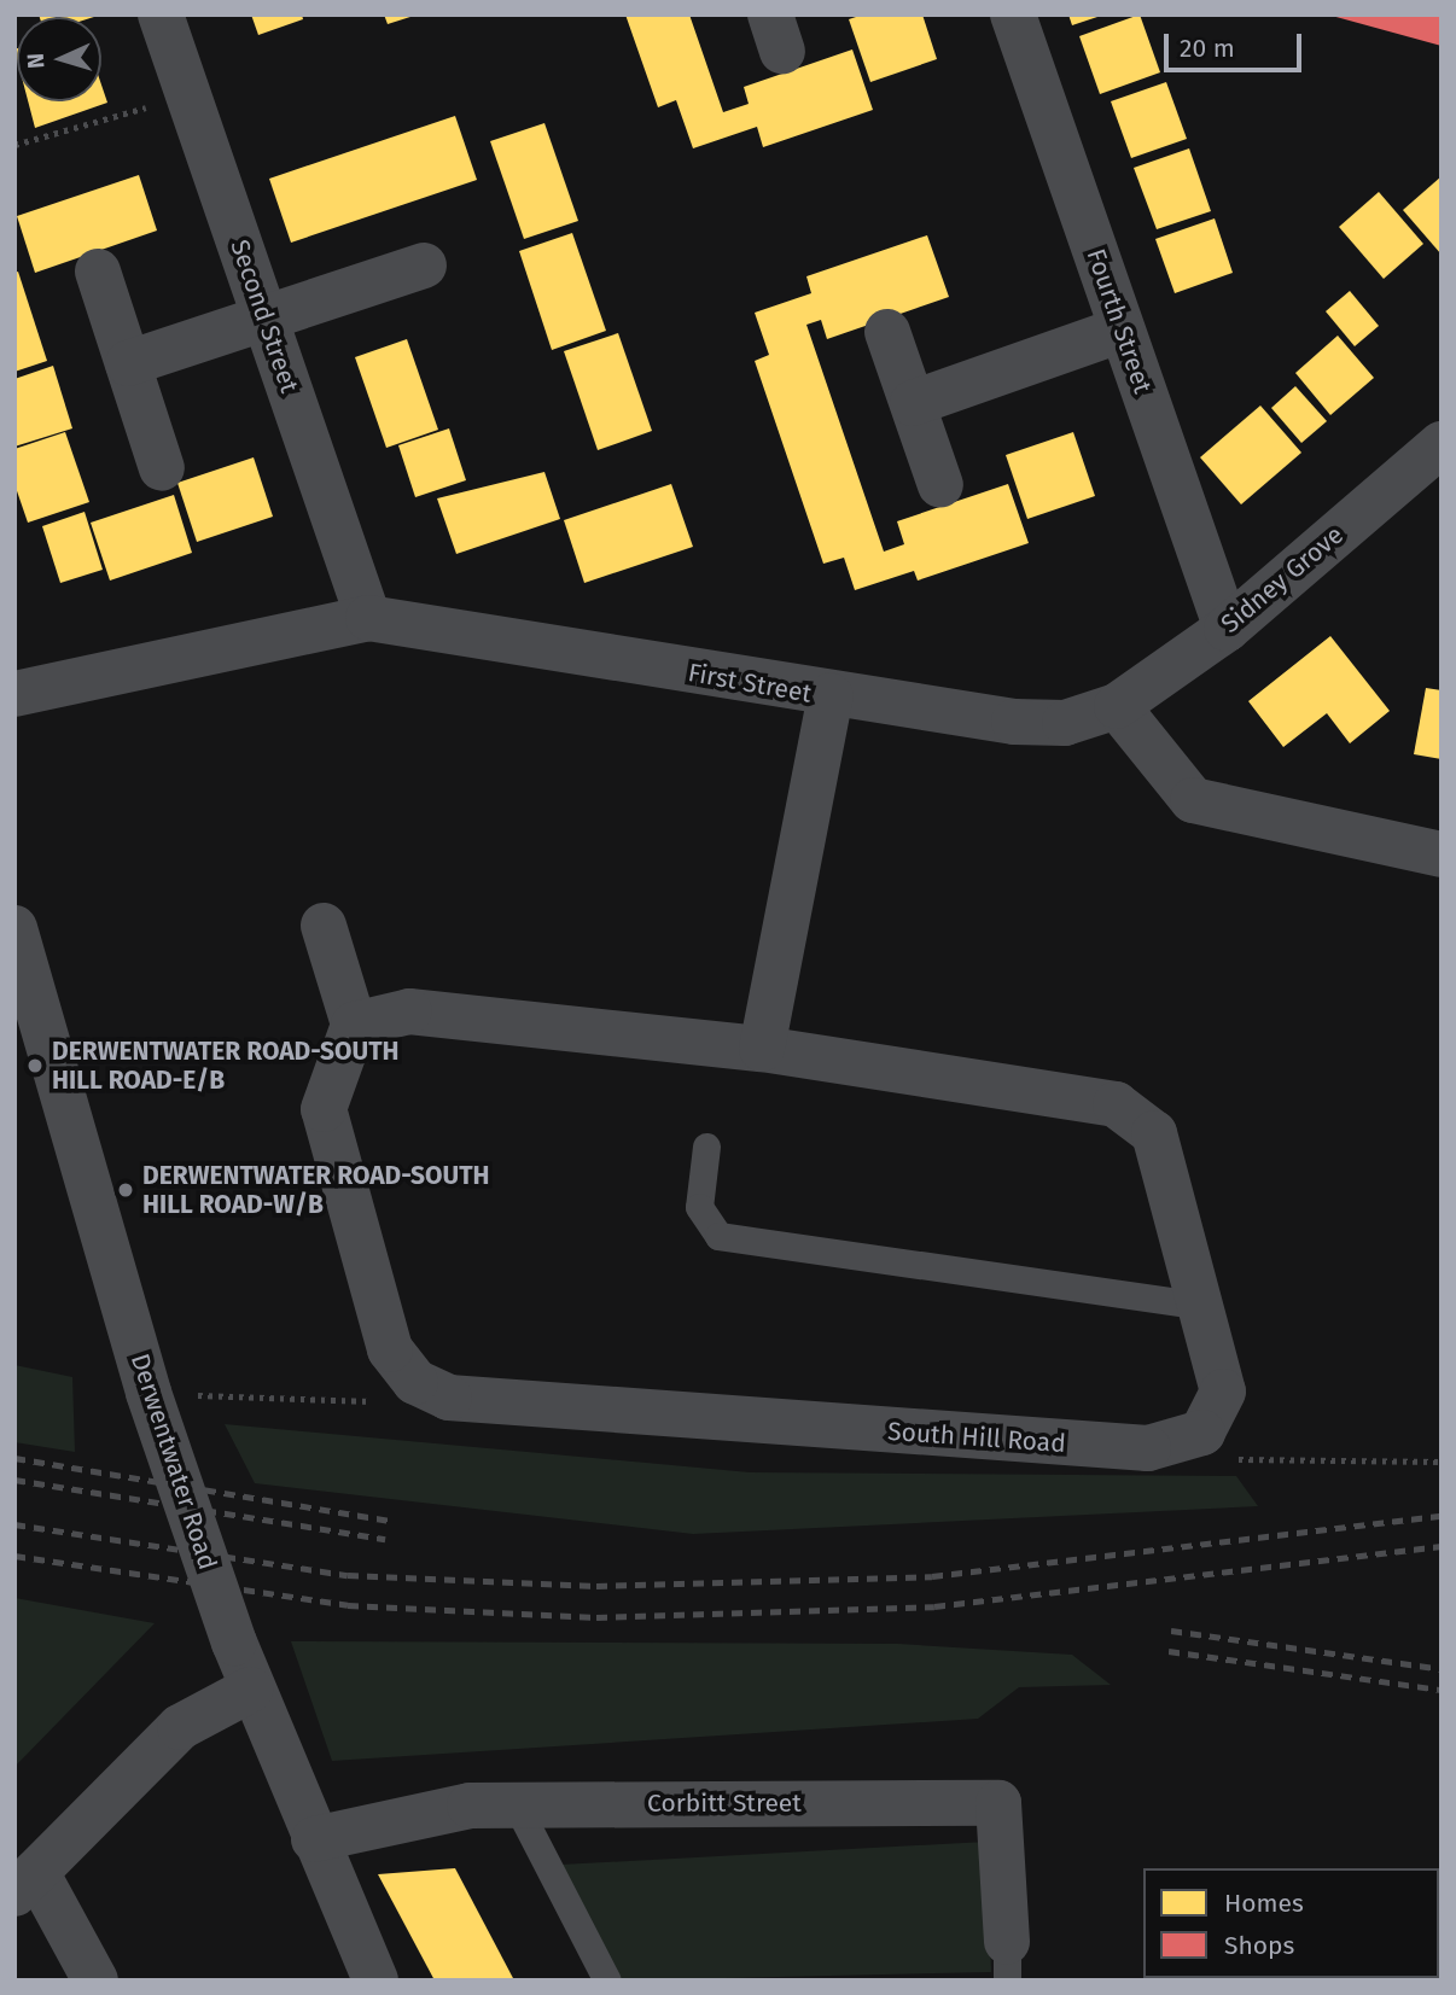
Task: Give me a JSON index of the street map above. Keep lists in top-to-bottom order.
{
  "streets": {
    "street": [
      "Second Street",
      "Fourth Street",
      "Sidney Grove",
      "First Street",
      "South Hill Road",
      "Derwentwater Road",
      "Corbitt Street"
    ]
  },
  "crossings": [
    ["Second Street", "First Street"],
    ["Fourth Street", "Sidney Grove"],
    ["Sidney Grove", "First Street"],
    ["Derwentwater Road", "Corbitt Street"]
  ],
  "places": ["DERWENTWATER ROAD-SOUTH HILL ROAD-E/B", "DERWENTWATER ROAD-SOUTH HILL ROAD-W/B"],
  "legend": ["Homes", "Shops"],
  "scale_bar": "20 m",
  "north": "left"
}
